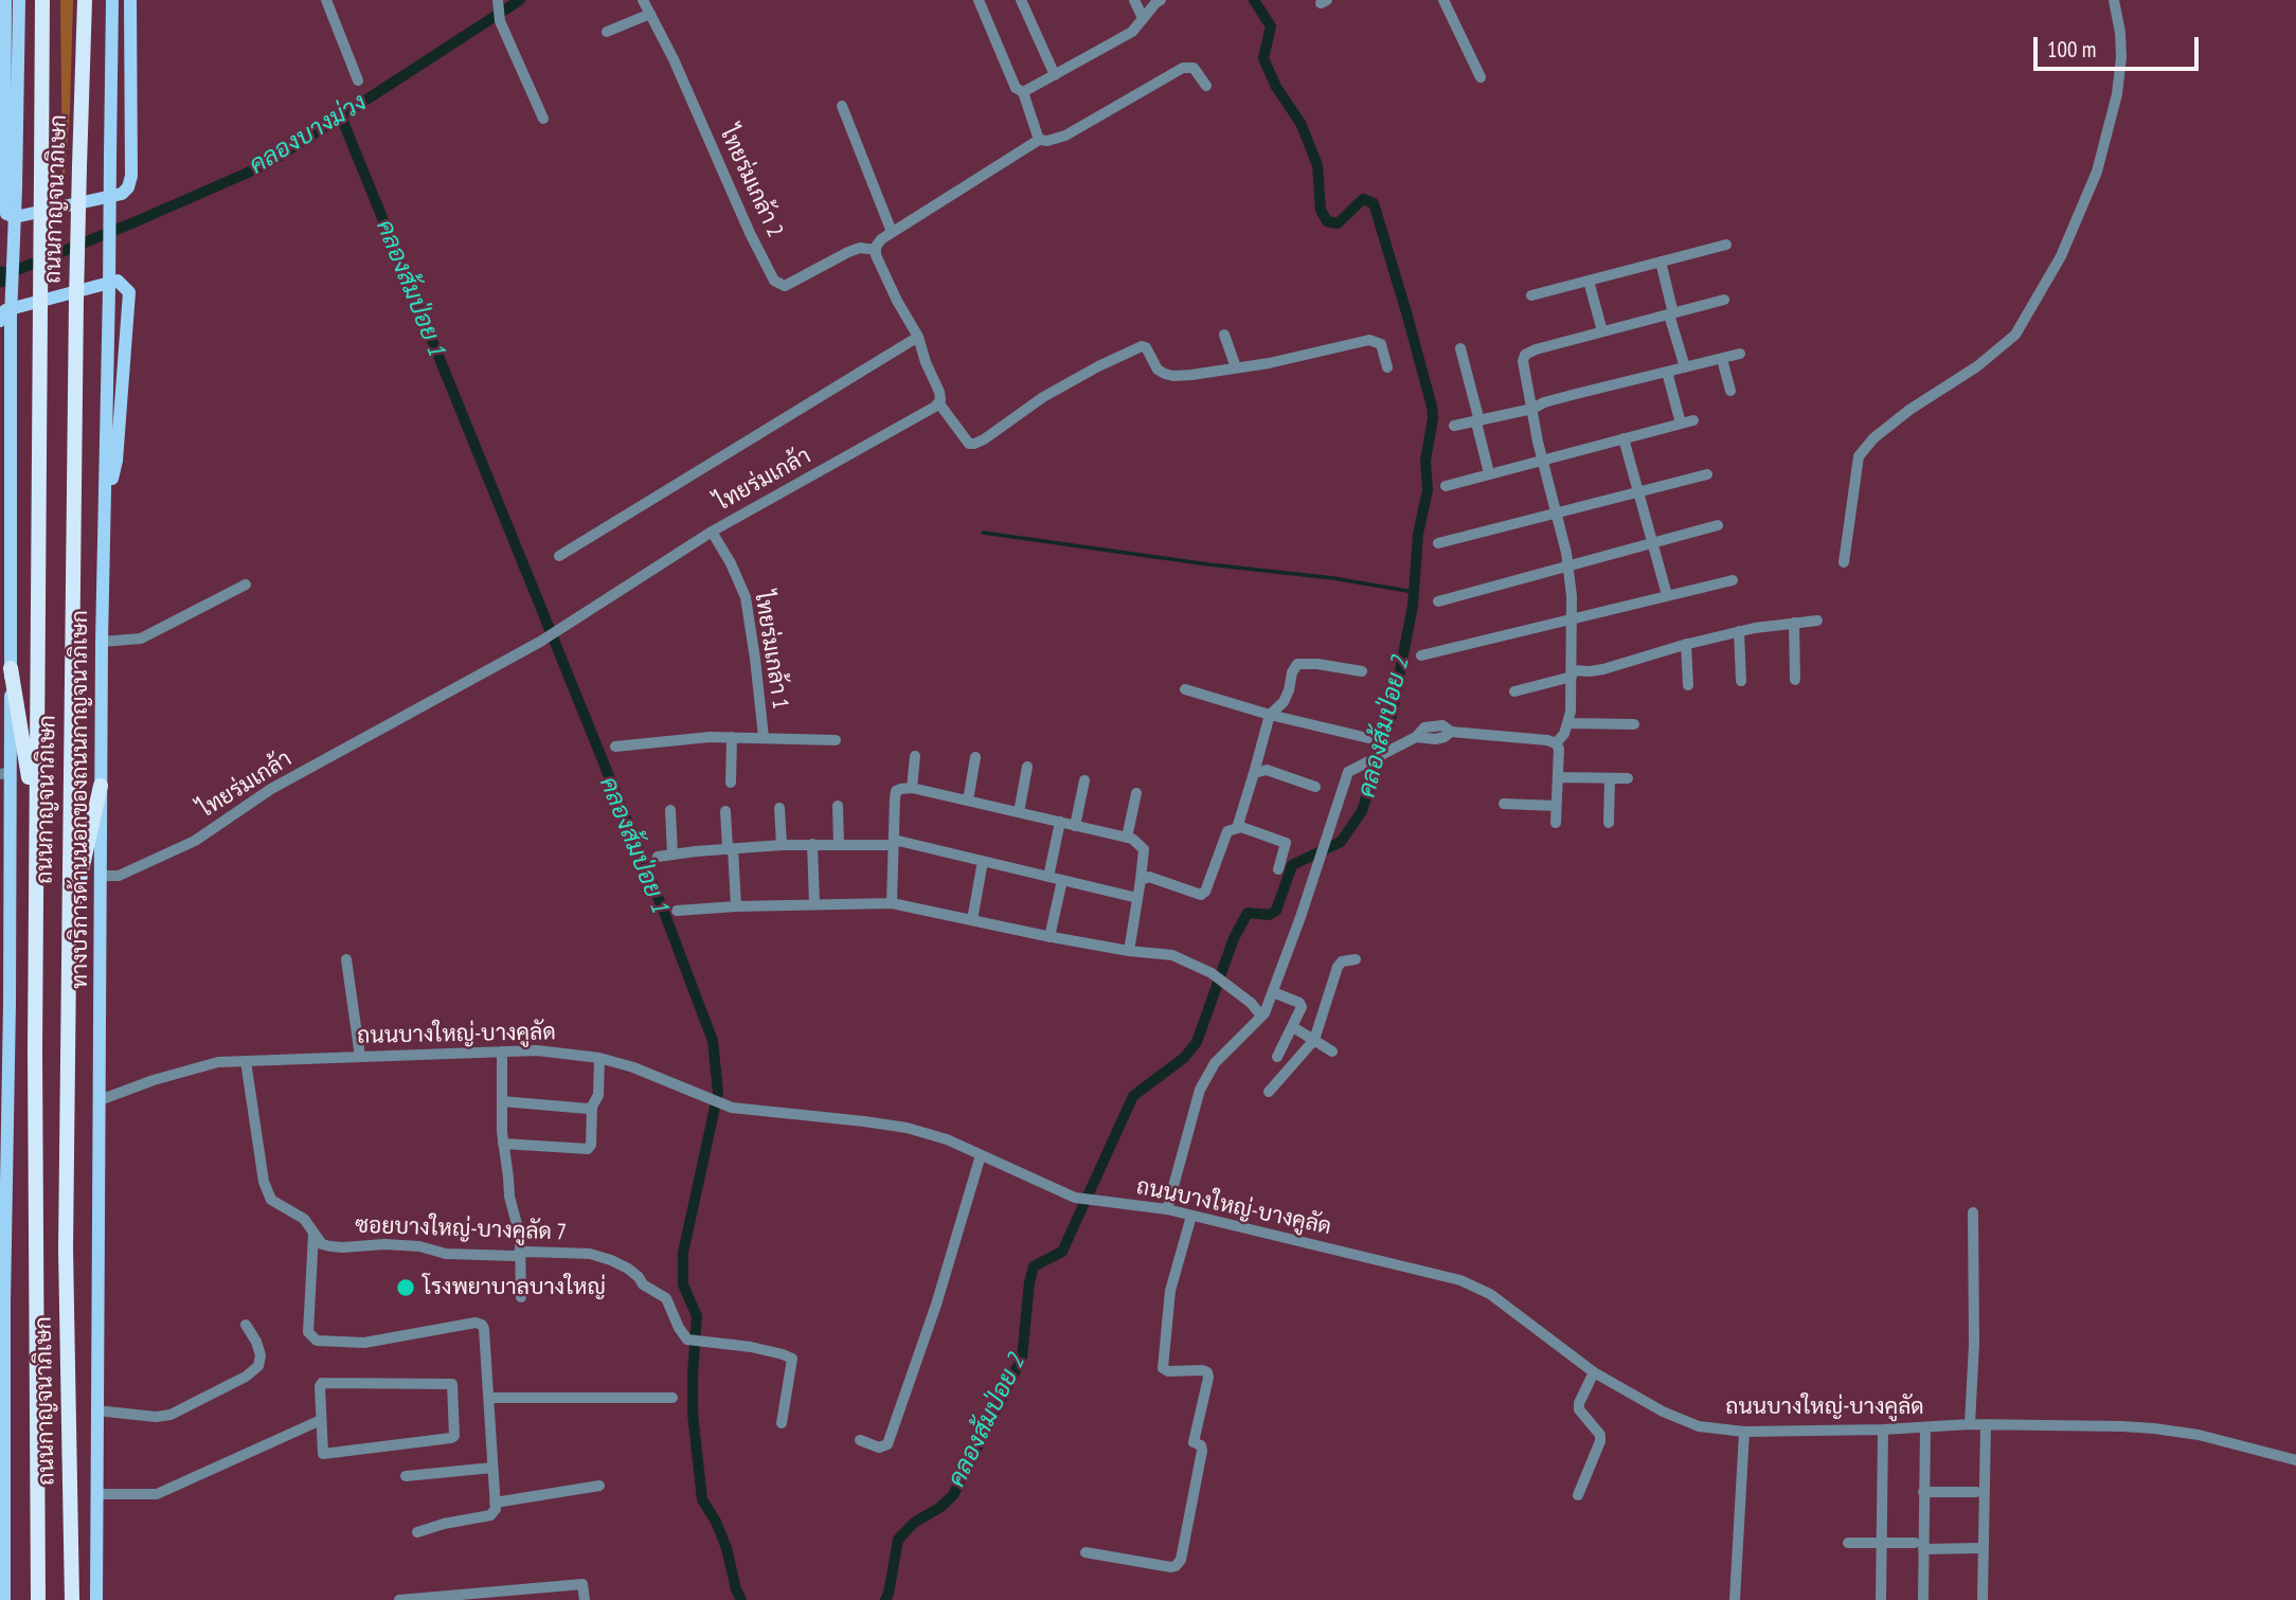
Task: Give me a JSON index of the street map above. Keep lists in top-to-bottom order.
{
  "streets": {
    "highway": ["ถนนกาญจนาภิเษก"],
    "main road": ["ทางบริการด้านนอกของถนนกาญจนาภิเษก"],
    "street": [
      "ไทยร่มเกล้า 2",
      "ไทยร่มเกล้า",
      "ไทยร่มเกล้า 1",
      "ถนนบางใหญ่-บางคูลัด",
      "ซอยบางใหญ่-บางคูลัด 7"
    ]
  },
  "crossings": [
    ["ไทยร่มเกล้า", "ไทยร่มเกล้า 1"],
    ["ไทยร่มเกล้า", "ทางบริการด้านนอกของถนนกาญจนาภิเษก"],
    ["ทางบริการด้านนอกของถนนกาญจนาภิเษก", "ถนนบางใหญ่-บางคูลัด"],
    ["ถนนบางใหญ่-บางคูลัด", "ซอยบางใหญ่-บางคูลัด 7"]
  ],
  "water": ["คลองบางม่วง", "คลองส้มป่อย 1", "คลองส้มป่อย 2"],
  "places": ["โรงพยาบาลบางใหญ่"],
  "scale_bar": "100 m"
}
